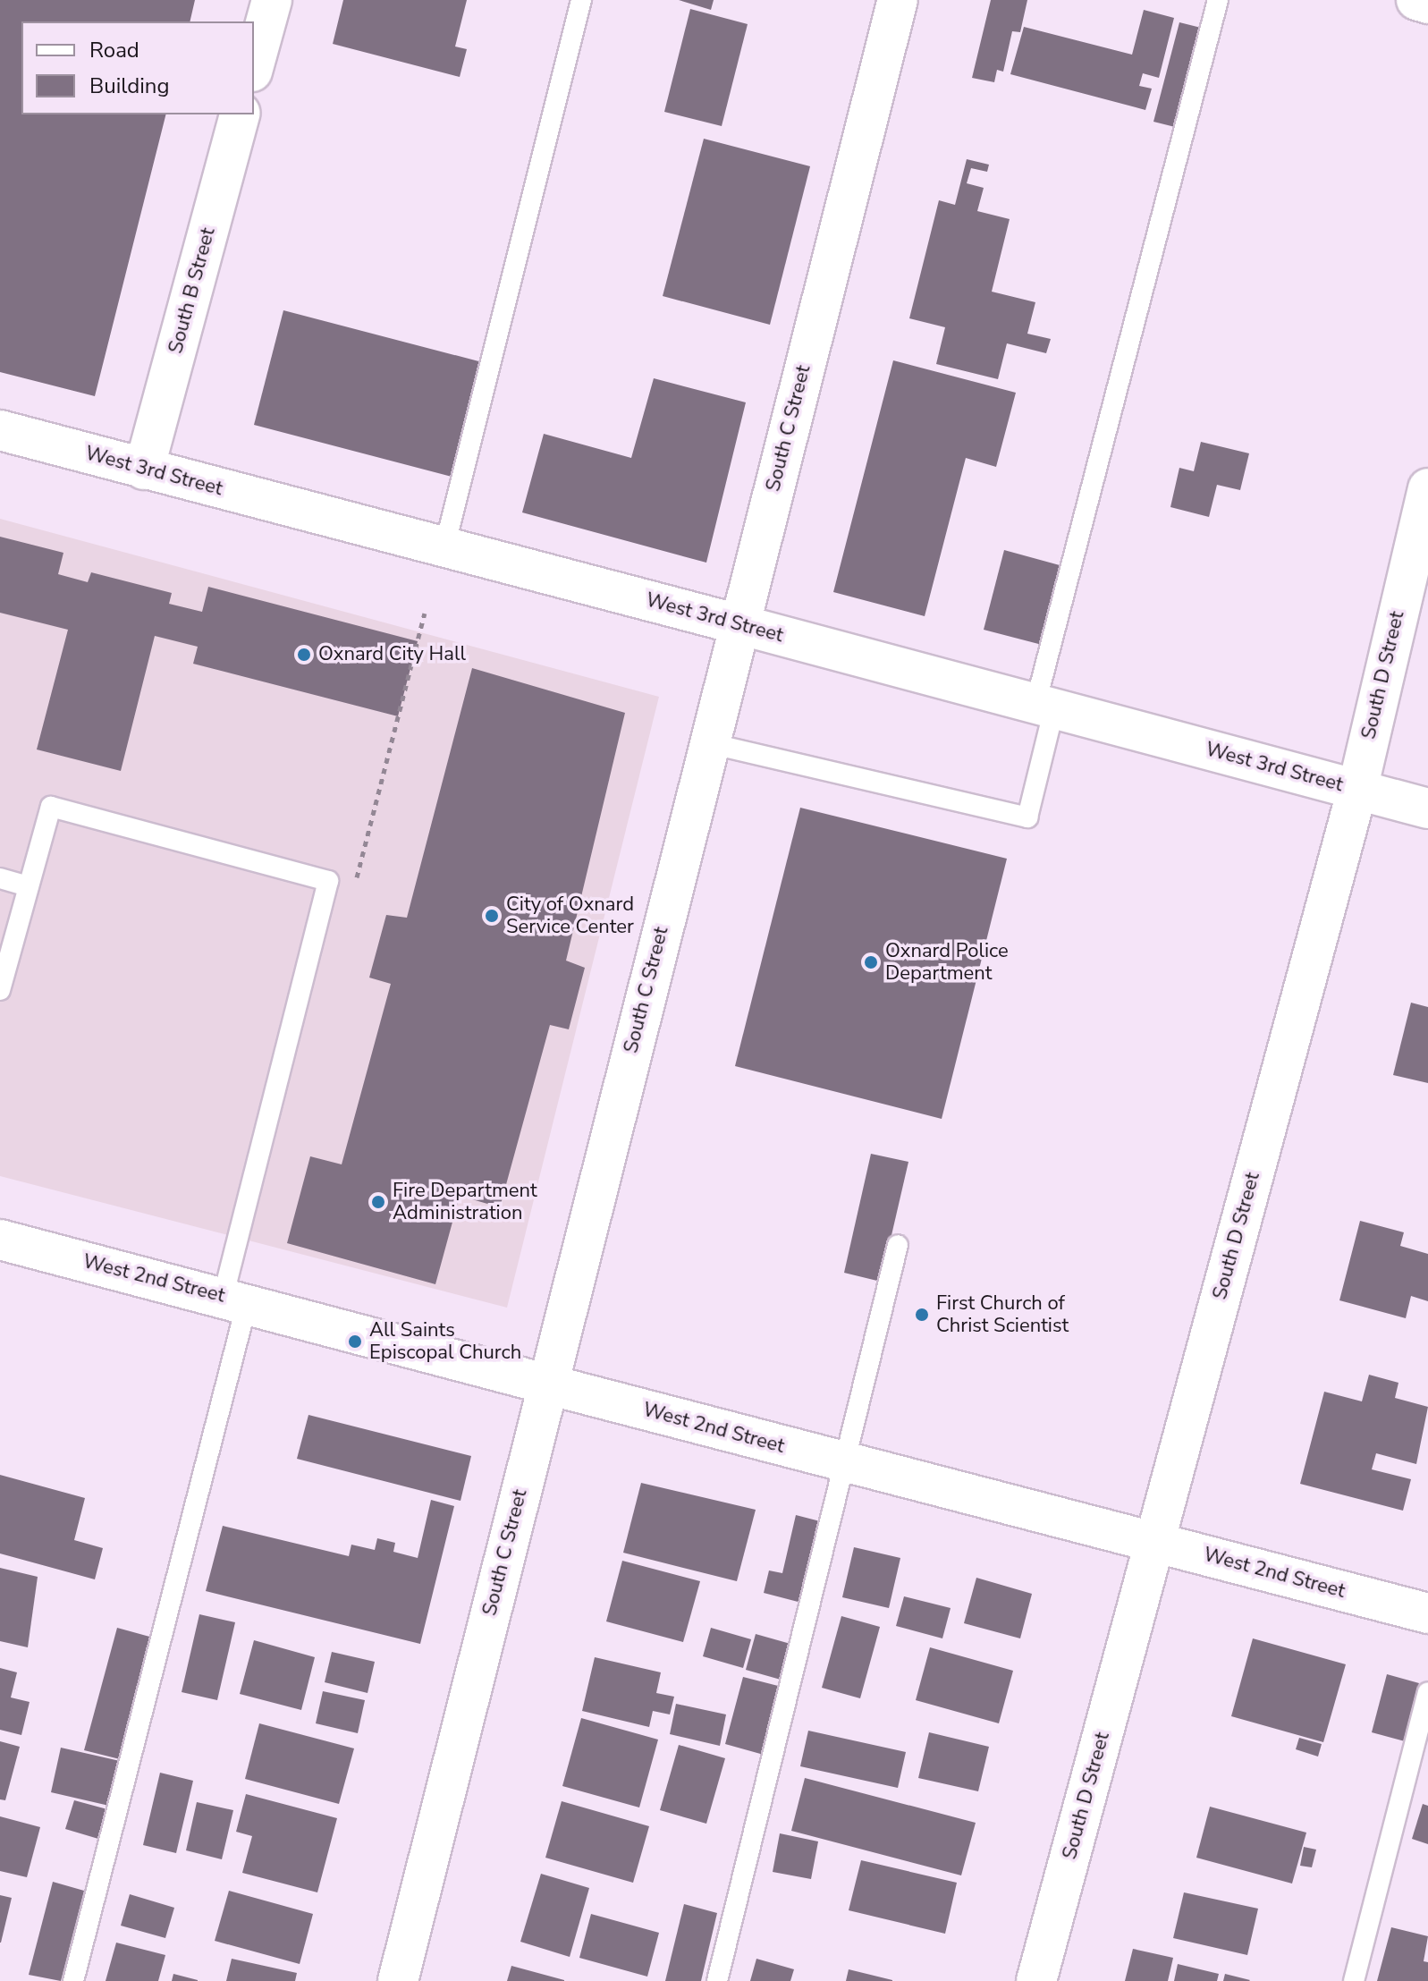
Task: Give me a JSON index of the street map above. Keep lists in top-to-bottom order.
{
  "streets": {
    "street": [
      "South B Street",
      "South C Street",
      "West 3rd Street",
      "South D Street",
      "West 2nd Street"
    ]
  },
  "crossings": [
    ["South B Street", "West 3rd Street"],
    ["South C Street", "West 3rd Street"],
    ["South C Street", "West 2nd Street"],
    ["West 3rd Street", "South D Street"],
    ["South D Street", "West 2nd Street"]
  ],
  "places": [
    "Oxnard City Hall",
    "City of Oxnard Service Center",
    "Oxnard Police Department",
    "Fire Department Administration",
    "First Church of Christ Scientist",
    "All Saints Episcopal Church"
  ],
  "legend": ["Road", "Building"]
}
